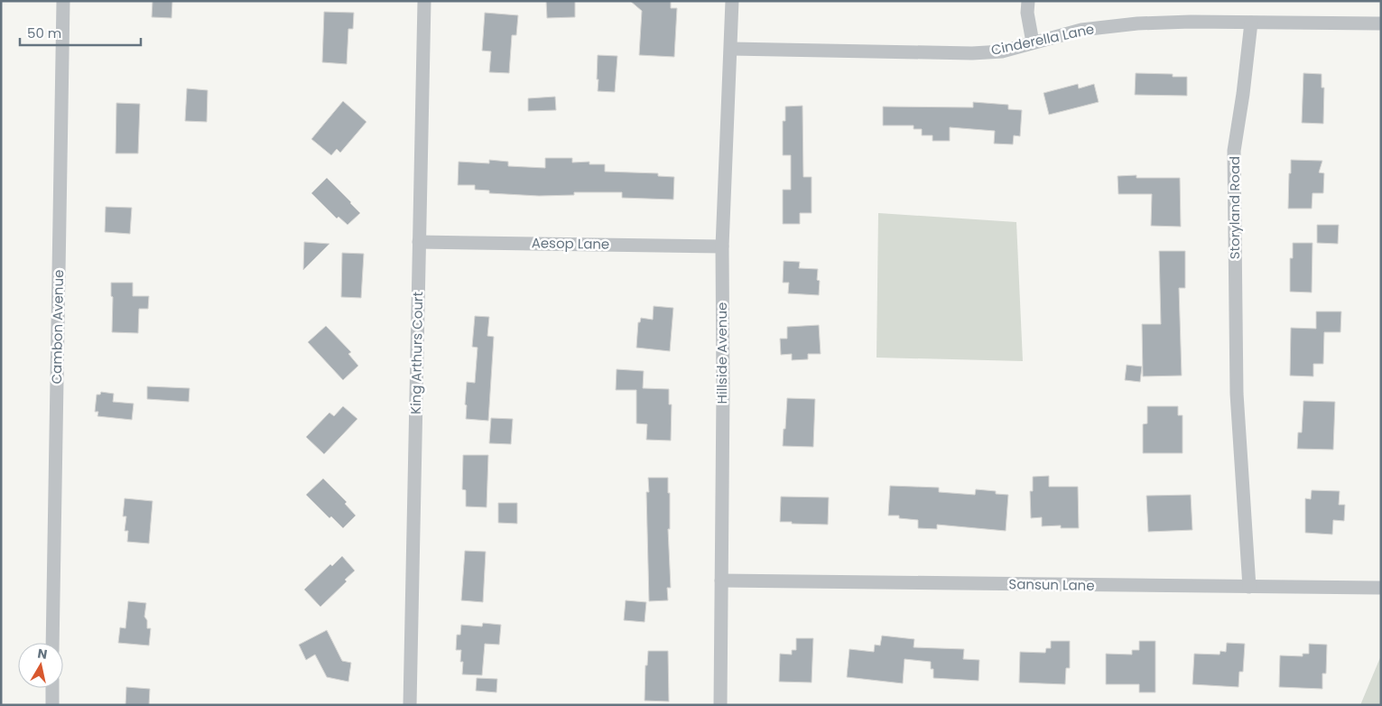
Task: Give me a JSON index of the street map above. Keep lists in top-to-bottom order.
{
  "streets": {
    "street": [
      "Cinderella Lane",
      "Storyland Road",
      "Aesop Lane",
      "Cambon Avenue",
      "King Arthurs Court",
      "Hillside Avenue",
      "Sansun Lane"
    ]
  },
  "crossings": [
    ["Cinderella Lane", "Storyland Road"],
    ["Cinderella Lane", "Hillside Avenue"],
    ["Storyland Road", "Sansun Lane"],
    ["Aesop Lane", "King Arthurs Court"],
    ["Aesop Lane", "Hillside Avenue"],
    ["Hillside Avenue", "Sansun Lane"]
  ],
  "scale_bar": "50 m",
  "north": "top"
}
